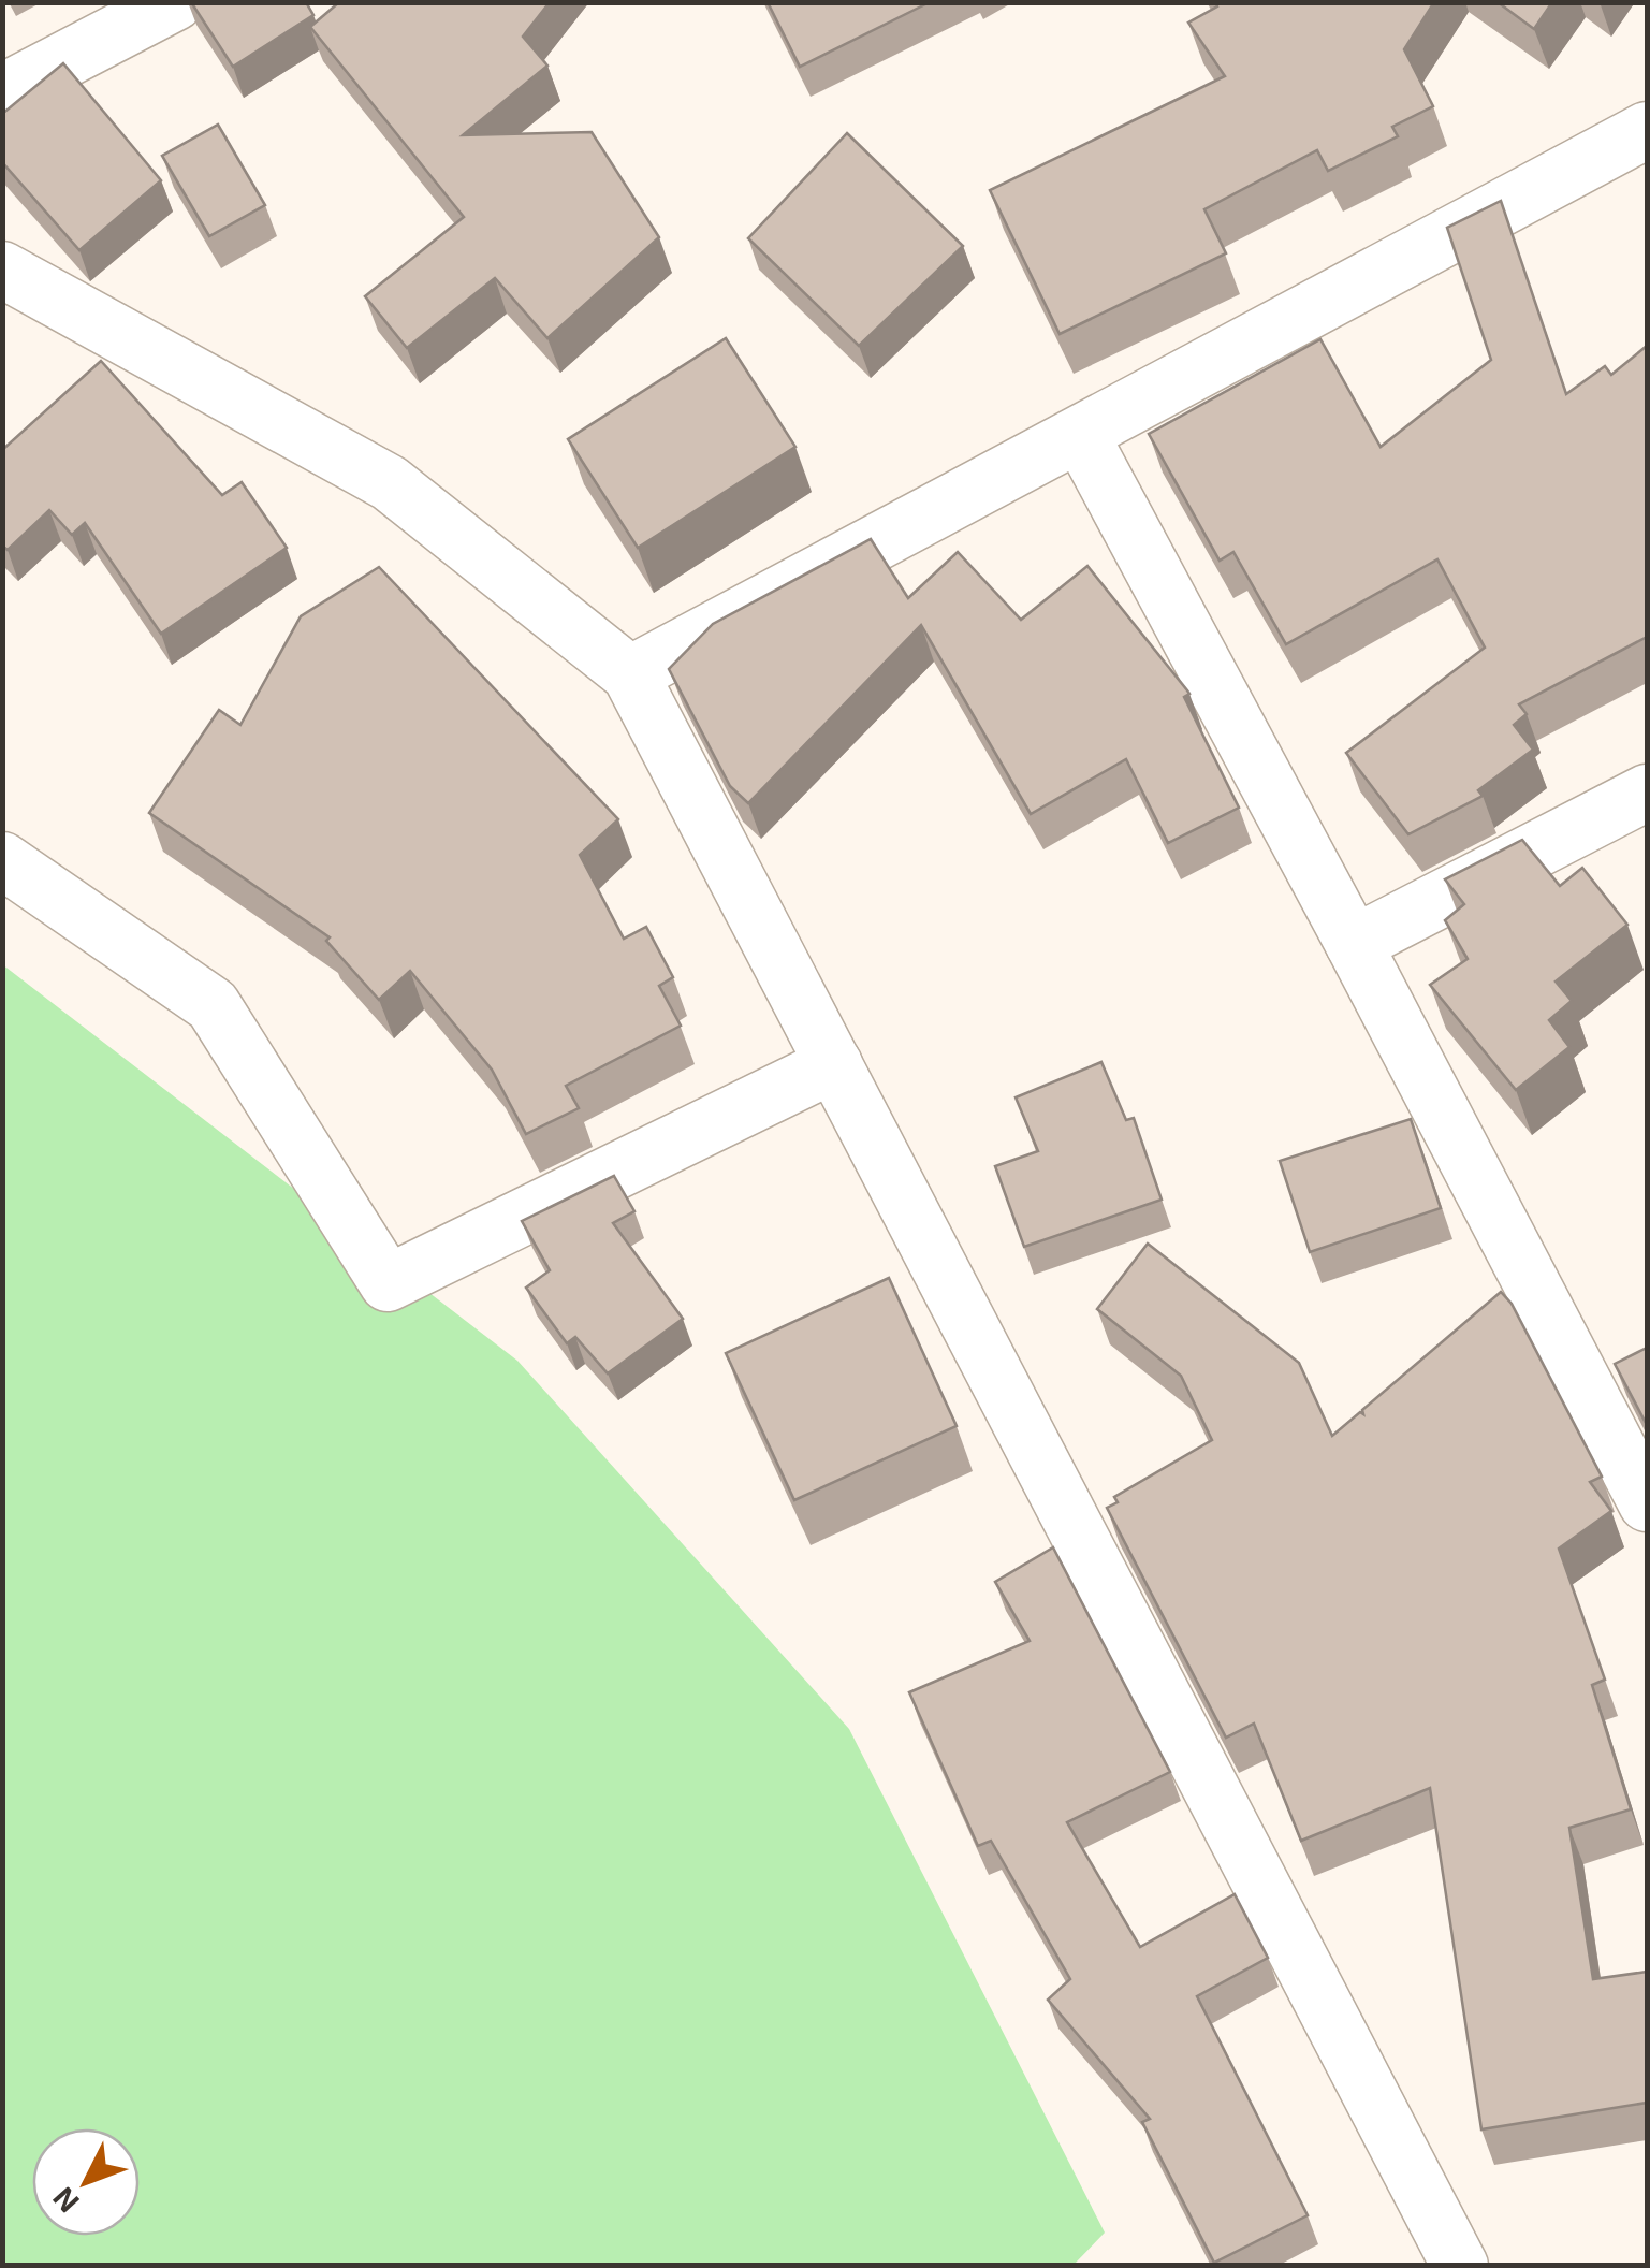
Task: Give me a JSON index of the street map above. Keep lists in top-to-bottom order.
{
  "north": "bottom left"
}
